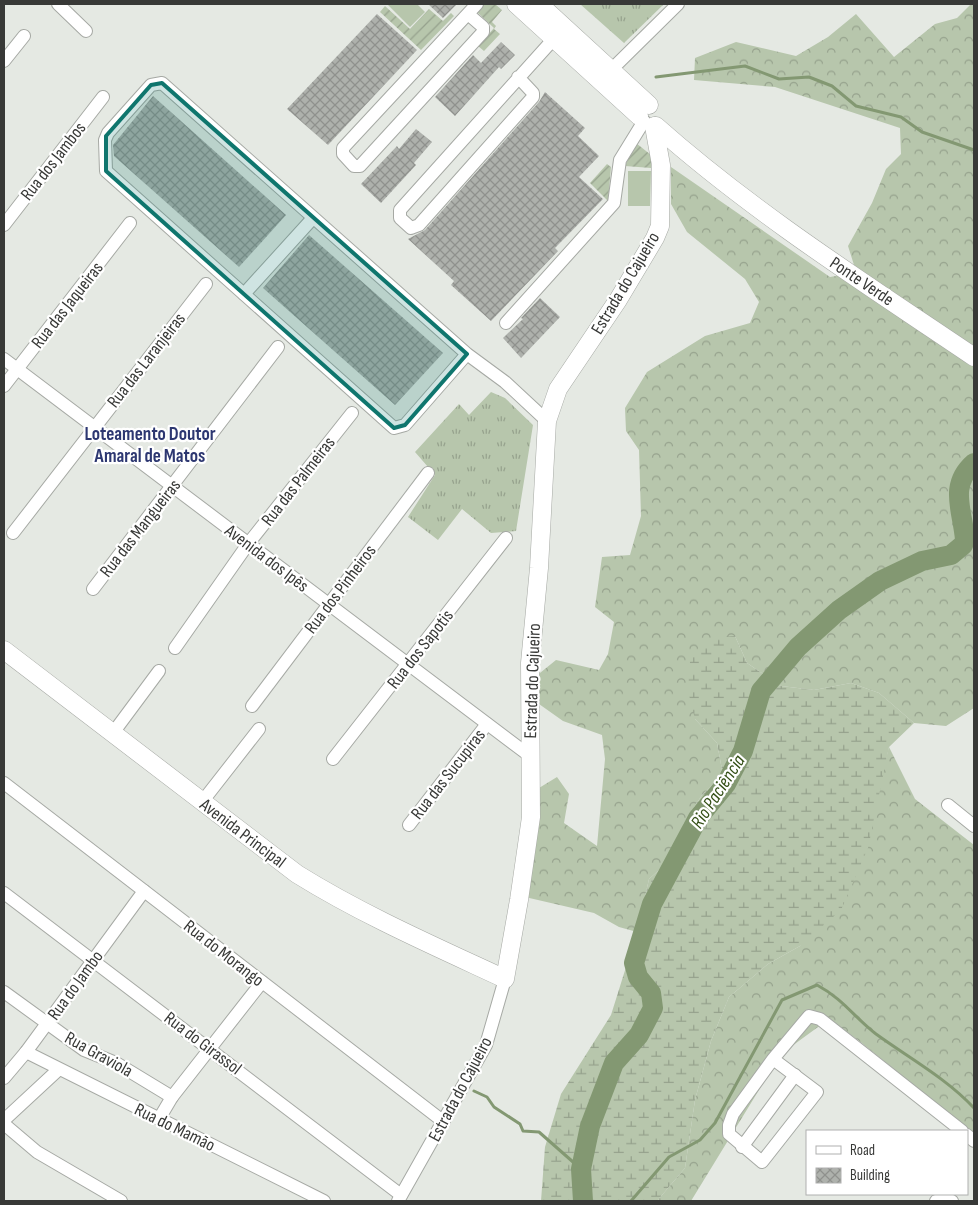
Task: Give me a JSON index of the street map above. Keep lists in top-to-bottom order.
{
  "streets": {
    "street": [
      "Rua dos Jambos",
      "Ponte Verde",
      "Estrada do Cajueiro",
      "Rua das Jaqueiras",
      "Rua das Laranjeiras",
      "Rua das Palmeiras",
      "Rua das Mangueiras",
      "Avenida dos Ipês",
      "Rua dos Pinheiros",
      "Rua dos Sapotis",
      "Rua das Sucupiras",
      "Avenida Principal",
      "Rua do Morango",
      "Rua do Jambo",
      "Rua do Girassol",
      "Rua Graviola",
      "Rua do Mamão"
    ]
  },
  "crossings": [
    ["Ponte Verde", "Estrada do Cajueiro"],
    ["Estrada do Cajueiro", "Avenida dos Ipês"],
    ["Estrada do Cajueiro", "Avenida Principal"],
    ["Estrada do Cajueiro", "Rua do Morango"],
    ["Estrada do Cajueiro", "Rua do Girassol"],
    ["Rua das Jaqueiras", "Avenida dos Ipês"],
    ["Rua das Laranjeiras", "Avenida dos Ipês"],
    ["Rua das Palmeiras", "Avenida dos Ipês"],
    ["Rua das Mangueiras", "Avenida dos Ipês"],
    ["Avenida dos Ipês", "Rua dos Pinheiros"],
    ["Avenida dos Ipês", "Rua dos Sapotis"],
    ["Avenida dos Ipês", "Rua das Sucupiras"],
    ["Rua do Morango", "Rua do Jambo"],
    ["Rua do Jambo", "Rua do Girassol"],
    ["Rua do Jambo", "Rua Graviola"],
    ["Rua do Jambo", "Rua do Mamão"]
  ],
  "districts": ["Loteamento Doutor Amaral de Matos"],
  "water": ["Rio Paciência"],
  "legend": ["Road", "Building"]
}
